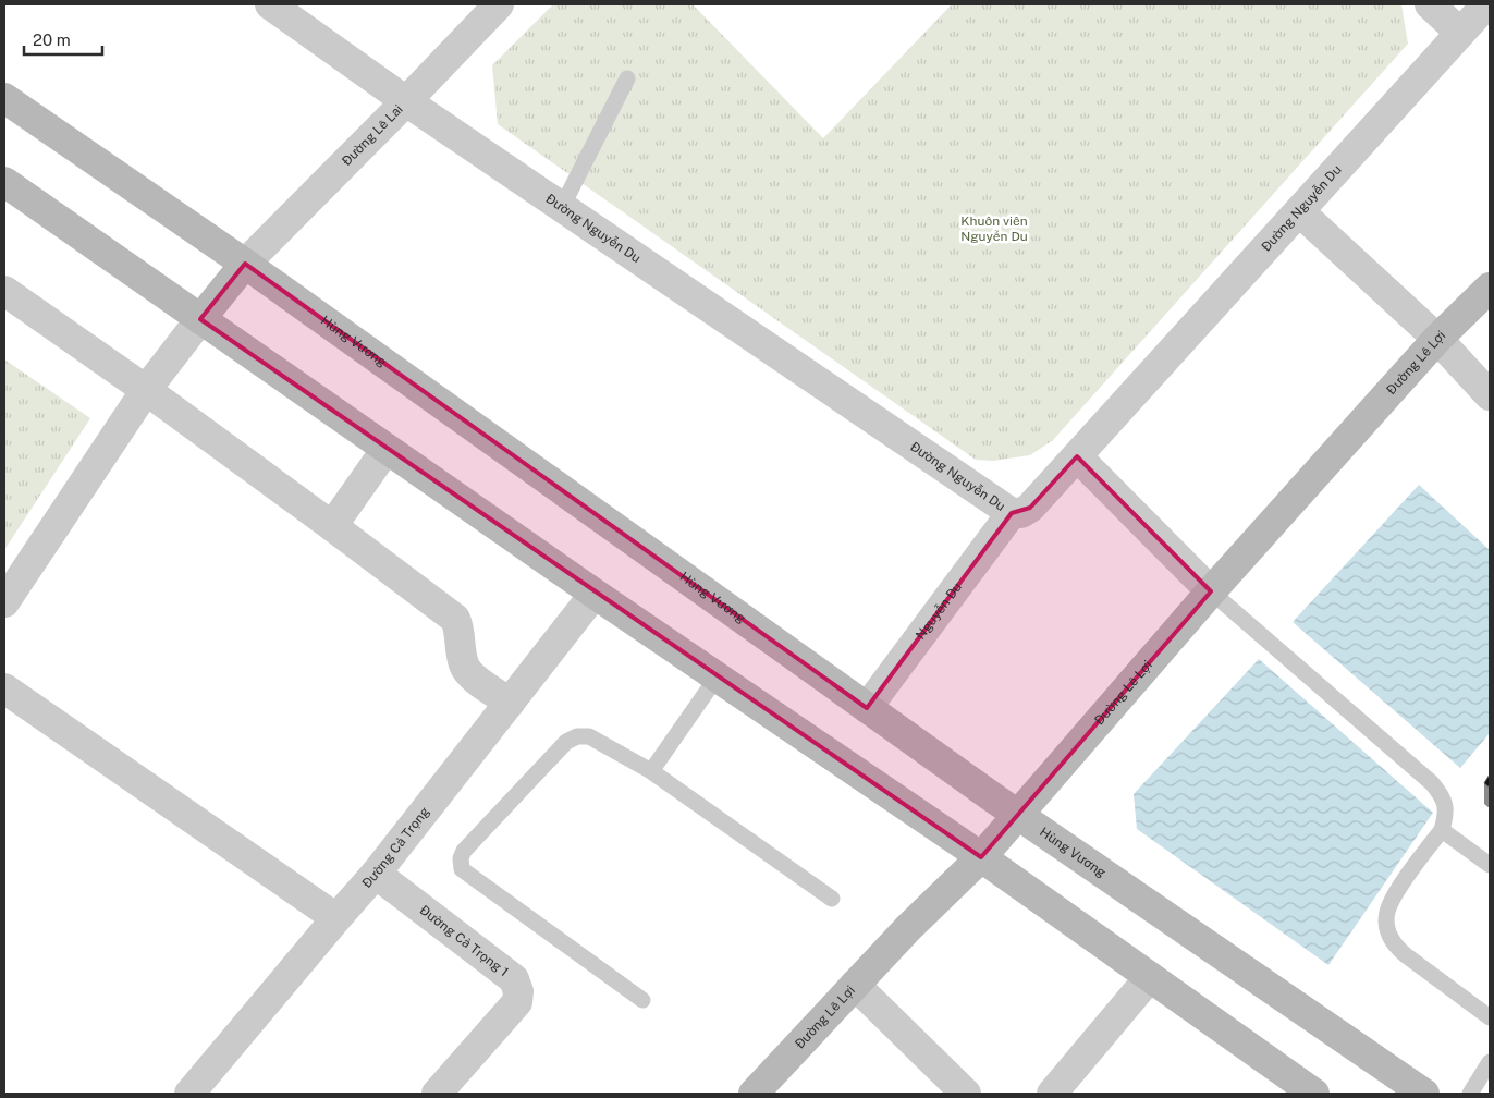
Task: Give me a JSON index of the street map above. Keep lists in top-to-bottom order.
{
  "streets": {
    "main road": ["Hùng Vương", "Đường Lê Lợi"],
    "street": [
      "Đường Lê Lai",
      "Đường Nguyễn Du",
      "Nguyễn Du",
      "Đường Cả Trọng",
      "Đường Cả Trọng 1"
    ]
  },
  "crossings": [
    ["Đường Lê Lai", "Đường Nguyễn Du"],
    ["Đường Lê Lai", "Hùng Vương"],
    ["Đường Nguyễn Du", "Nguyễn Du"],
    ["Hùng Vương", "Đường Lê Lợi"],
    ["Hùng Vương", "Nguyễn Du"],
    ["Đường Cả Trọng", "Đường Cả Trọng 1"]
  ],
  "parks": ["Khuôn viên Nguyễn Du"],
  "scale_bar": "20 m"
}
